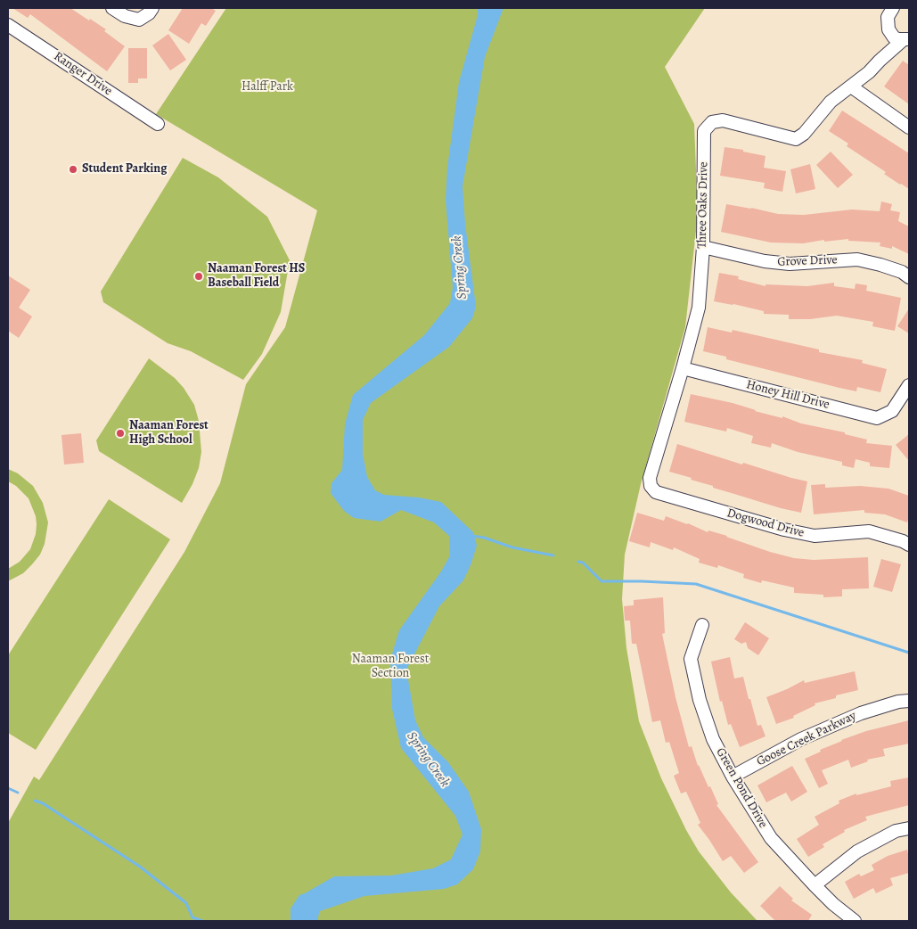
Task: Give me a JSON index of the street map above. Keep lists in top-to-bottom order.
{
  "streets": {
    "street": [
      "Ranger Drive",
      "Three Oaks Drive",
      "Grove Drive",
      "Honey Hill Drive",
      "Dogwood Drive",
      "Goose Creek Parkway",
      "Green Pond Drive"
    ]
  },
  "crossings": [
    ["Three Oaks Drive", "Grove Drive"],
    ["Three Oaks Drive", "Honey Hill Drive"],
    ["Three Oaks Drive", "Dogwood Drive"],
    ["Goose Creek Parkway", "Green Pond Drive"]
  ],
  "water": ["Spring Creek"],
  "parks": ["Halff Park", "Naaman Forest Section"],
  "places": ["Student Parking", "Naaman Forest HS Baseball Field", "Naaman Forest High School"]
}
